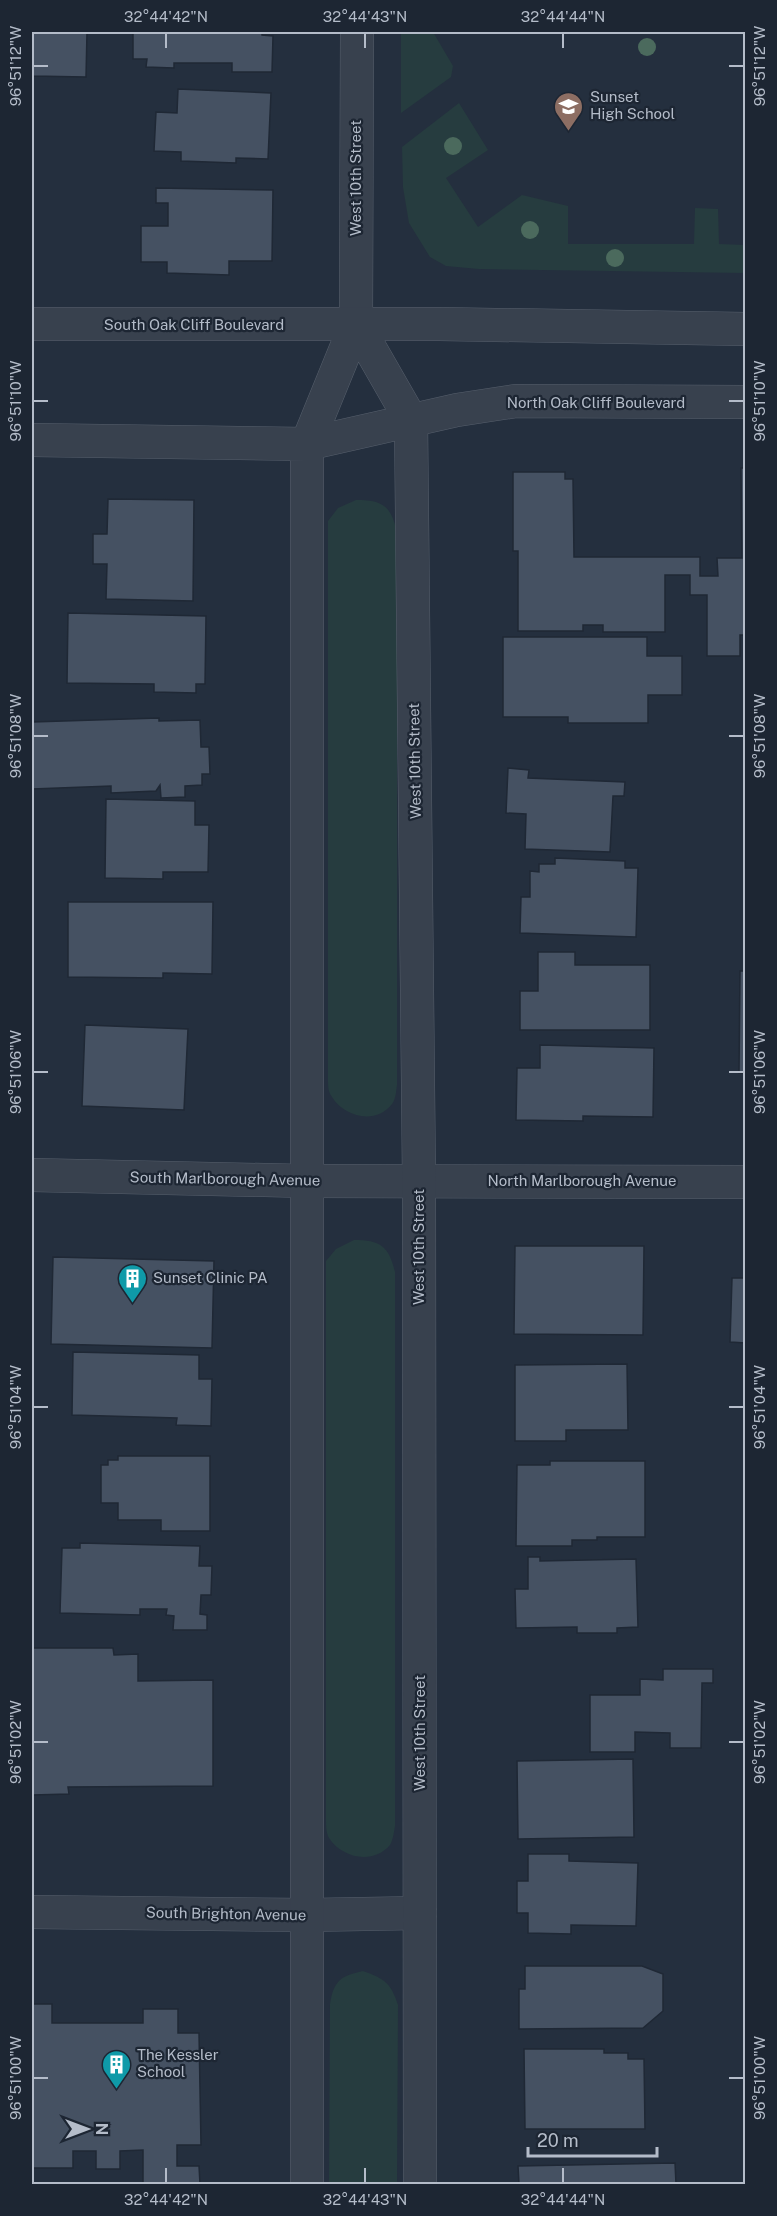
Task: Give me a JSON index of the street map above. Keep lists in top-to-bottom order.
{
  "streets": {
    "street": [
      "West 10th Street",
      "South Oak Cliff Boulevard",
      "North Oak Cliff Boulevard",
      "South Marlborough Avenue",
      "North Marlborough Avenue",
      "South Brighton Avenue"
    ]
  },
  "crossings": [
    ["West 10th Street", "South Oak Cliff Boulevard"],
    ["West 10th Street", "North Oak Cliff Boulevard"],
    ["West 10th Street", "South Marlborough Avenue"],
    ["West 10th Street", "North Marlborough Avenue"],
    ["West 10th Street", "South Brighton Avenue"],
    ["South Marlborough Avenue", "North Marlborough Avenue"]
  ],
  "places": {
    "school or university": ["Sunset High School"],
    "building": ["Sunset Clinic PA", "The Kessler School"]
  },
  "scale_bar": "20 m",
  "north": "right",
  "coordinates": [
    "32°44'42\"N",
    "32°44'43\"N",
    "32°44'44\"N",
    "96°51'12\"W",
    "96°51'10\"W",
    "96°51'08\"W",
    "96°51'06\"W",
    "96°51'04\"W",
    "96°51'02\"W",
    "96°51'00\"W"
  ]
}
